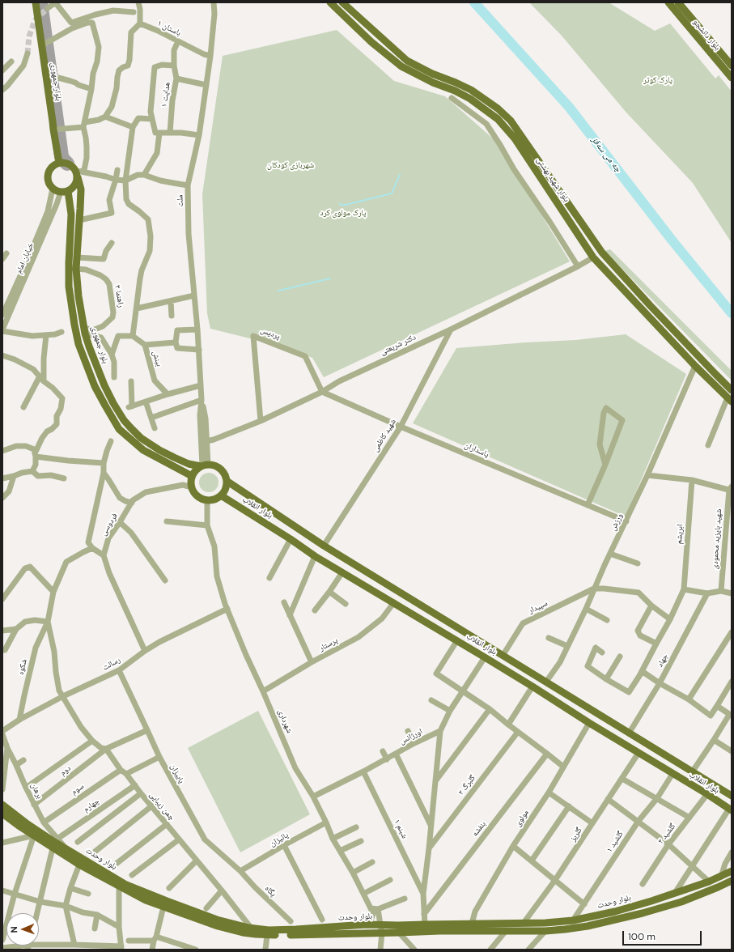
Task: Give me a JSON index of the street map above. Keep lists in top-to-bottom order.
{
  "streets": {
    "main road": [
      "بلوار دانشجو",
      "بلوار جمهوری",
      "بلوار شهید بهشتی",
      "بلوار انقلاب",
      "بلوار وحدت"
    ],
    "street": [
      "باستان ۱",
      "هدایت ۱",
      "ملت",
      "خیابان امام",
      "راهنما ۳",
      "پردیس",
      "دکتر شریعتی",
      "بینش",
      "شهید کاظمی",
      "پاسداران",
      "ورزش",
      "فردوسی",
      "ابریشم",
      "شهید بایزید محمودی",
      "سپیدار",
      "پرستار",
      "جهاد",
      "رسالت",
      "شکوه",
      "شهرداری",
      "اورژانس",
      "دوم",
      "پاییزان",
      "گلبرگ ۲",
      "سوم",
      "برهان",
      "چهارم",
      "چمن زیبایی",
      "مولوی",
      "شبنم ۱",
      "بنفشه",
      "گلشید ۲",
      "گلریز",
      "پائیزان",
      "گلشید ۱",
      "پگاه"
    ]
  },
  "crossings": [
    ["باستان ۱", "هدایت ۱"],
    ["باستان ۱", "ملت"],
    ["بلوار جمهوری", "ملت"],
    ["بلوار جمهوری", "خیابان امام"],
    ["بلوار جمهوری", "راهنما ۳"],
    ["بلوار جمهوری", "بلوار انقلاب"],
    ["بلوار جمهوری", "فردوسی"],
    ["بلوار جمهوری", "شهرداری"],
    ["بلوار شهید بهشتی", "دکتر شریعتی"],
    ["بلوار شهید بهشتی", "ورزش"],
    ["ملت", "دکتر شریعتی"],
    ["ملت", "بلوار انقلاب"],
    ["ملت", "فردوسی"],
    ["ملت", "شهرداری"],
    ["پردیس", "دکتر شریعتی"],
    ["پردیس", "پاسداران"],
    ["دکتر شریعتی", "شهید کاظمی"],
    ["دکتر شریعتی", "پاسداران"],
    ["شهید کاظمی", "پاسداران"],
    ["شهید کاظمی", "بلوار انقلاب"],
    ["پاسداران", "ورزش"],
    ["بلوار انقلاب", "ورزش"],
    ["بلوار انقلاب", "فردوسی"],
    ["بلوار انقلاب", "سپیدار"],
    ["بلوار انقلاب", "پرستار"],
    ["بلوار انقلاب", "جهاد"],
    ["بلوار انقلاب", "شهرداری"],
    ["بلوار انقلاب", "مولوی"],
    ["بلوار انقلاب", "گلشید ۲"],
    ["بلوار انقلاب", "گلریز"],
    ["بلوار انقلاب", "گلشید ۱"],
    ["ورزش", "سپیدار"],
    ["فردوسی", "شهرداری"],
    ["پرستار", "شهرداری"],
    ["رسالت", "شکوه"],
    ["رسالت", "شهرداری"],
    ["رسالت", "پاییزان"],
    ["رسالت", "چمن زیبایی"],
    ["شکوه", "چمن زیبایی"],
    ["شهرداری", "اورژانس"],
    ["شهرداری", "پائیزان"],
    ["اورژانس", "شبنم ۱"],
    ["دوم", "پاییزان"],
    ["دوم", "برهان"],
    ["دوم", "چمن زیبایی"],
    ["پاییزان", "پائیزان"],
    ["پاییزان", "پگاه"],
    ["سوم", "برهان"],
    ["سوم", "چمن زیبایی"],
    ["برهان", "چهارم"],
    ["برهان", "بلوار وحدت"],
    ["چهارم", "چمن زیبایی"],
    ["چمن زیبایی", "بلوار وحدت"],
    ["مولوی", "بلوار وحدت"],
    ["گلریز", "بلوار وحدت"],
    ["پائیزان", "پگاه"],
    ["گلشید ۱", "بلوار وحدت"]
  ],
  "water": ["چە می سەقز"],
  "parks": ["پارک کوثر", "شهربازی کودکان", "پارک مولوی کرد"],
  "scale_bar": "100 m",
  "north": "left"
}
